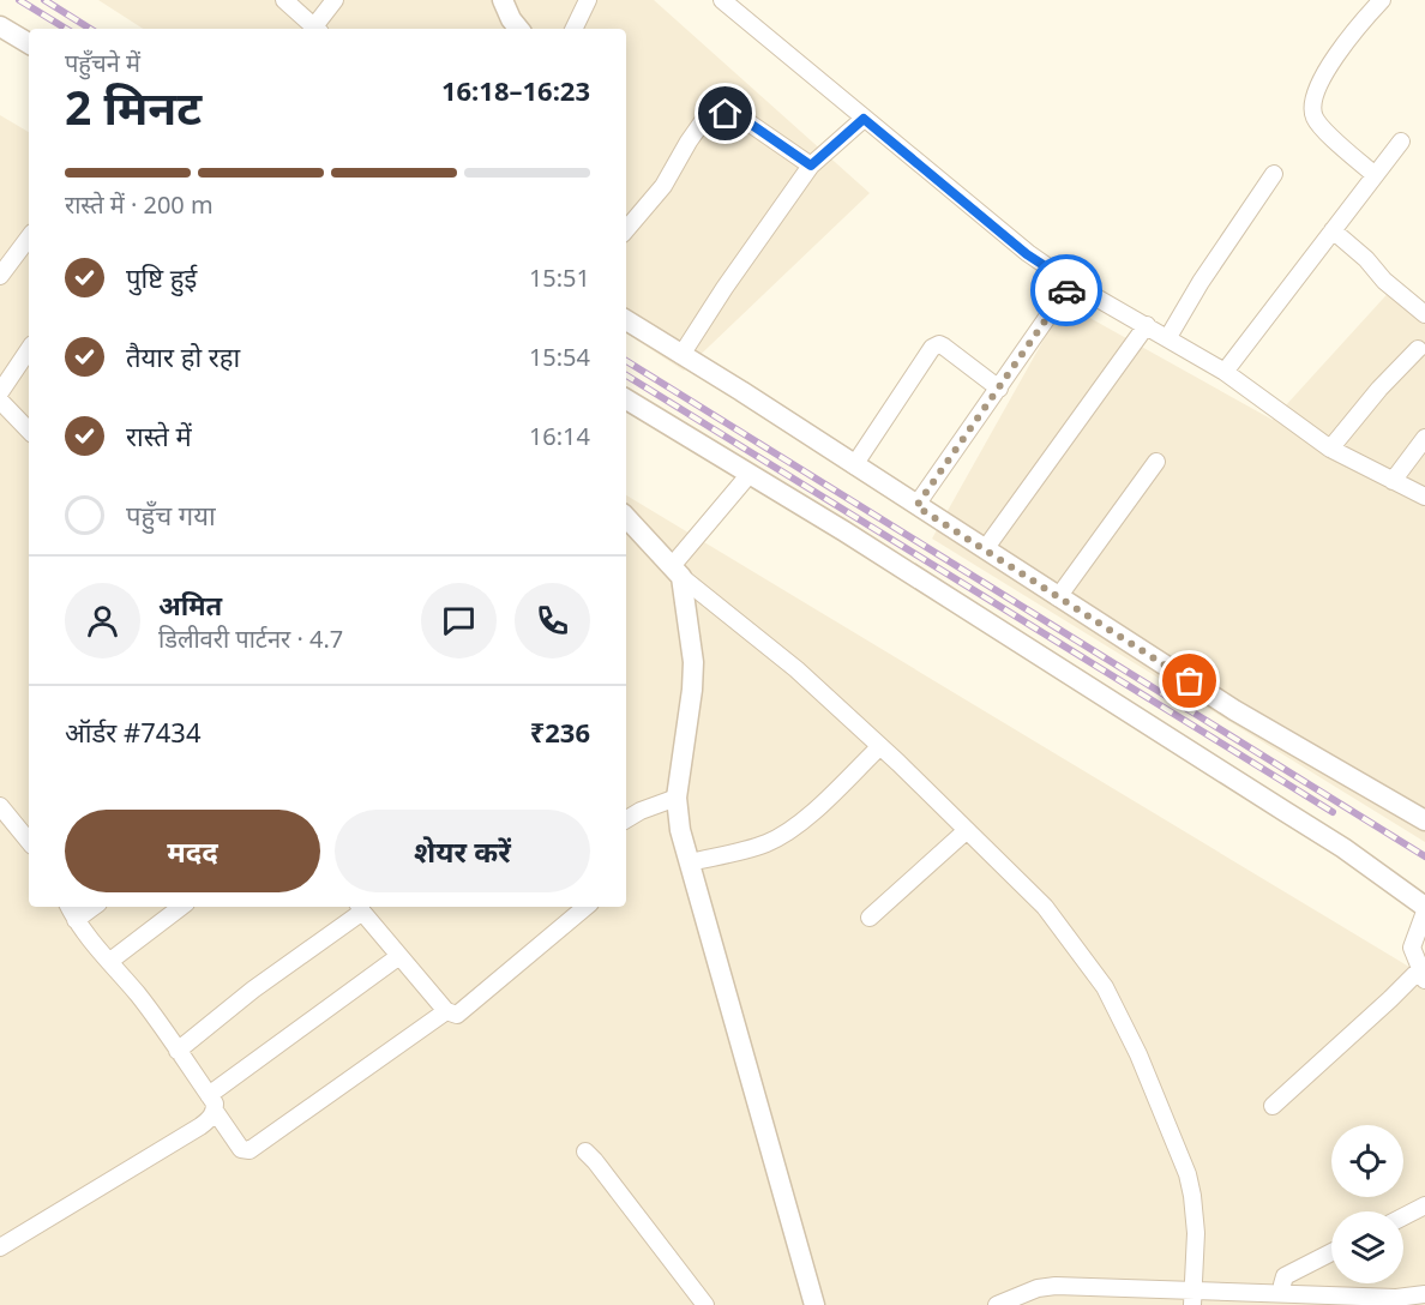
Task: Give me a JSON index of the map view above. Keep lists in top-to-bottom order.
{
  "page": {
    "heading": ["2 मिनट", "पहुँचने में", "16:18–16:23"],
    "panel": [
      "अमित",
      "डिलीवरी पार्टनर · 4.7",
      "ऑर्डर #7434",
      "₹236"
    ],
    "bar": "रास्ते में · 200 m",
    "list": [
      ["पुष्टि हुई", "15:51"],
      ["तैयार हो रहा", "15:54"],
      ["रास्ते में", "16:14"],
      "पहुँच गया"
    ],
    "buttons": ["मदद", "शेयर करें"]
  }
}
